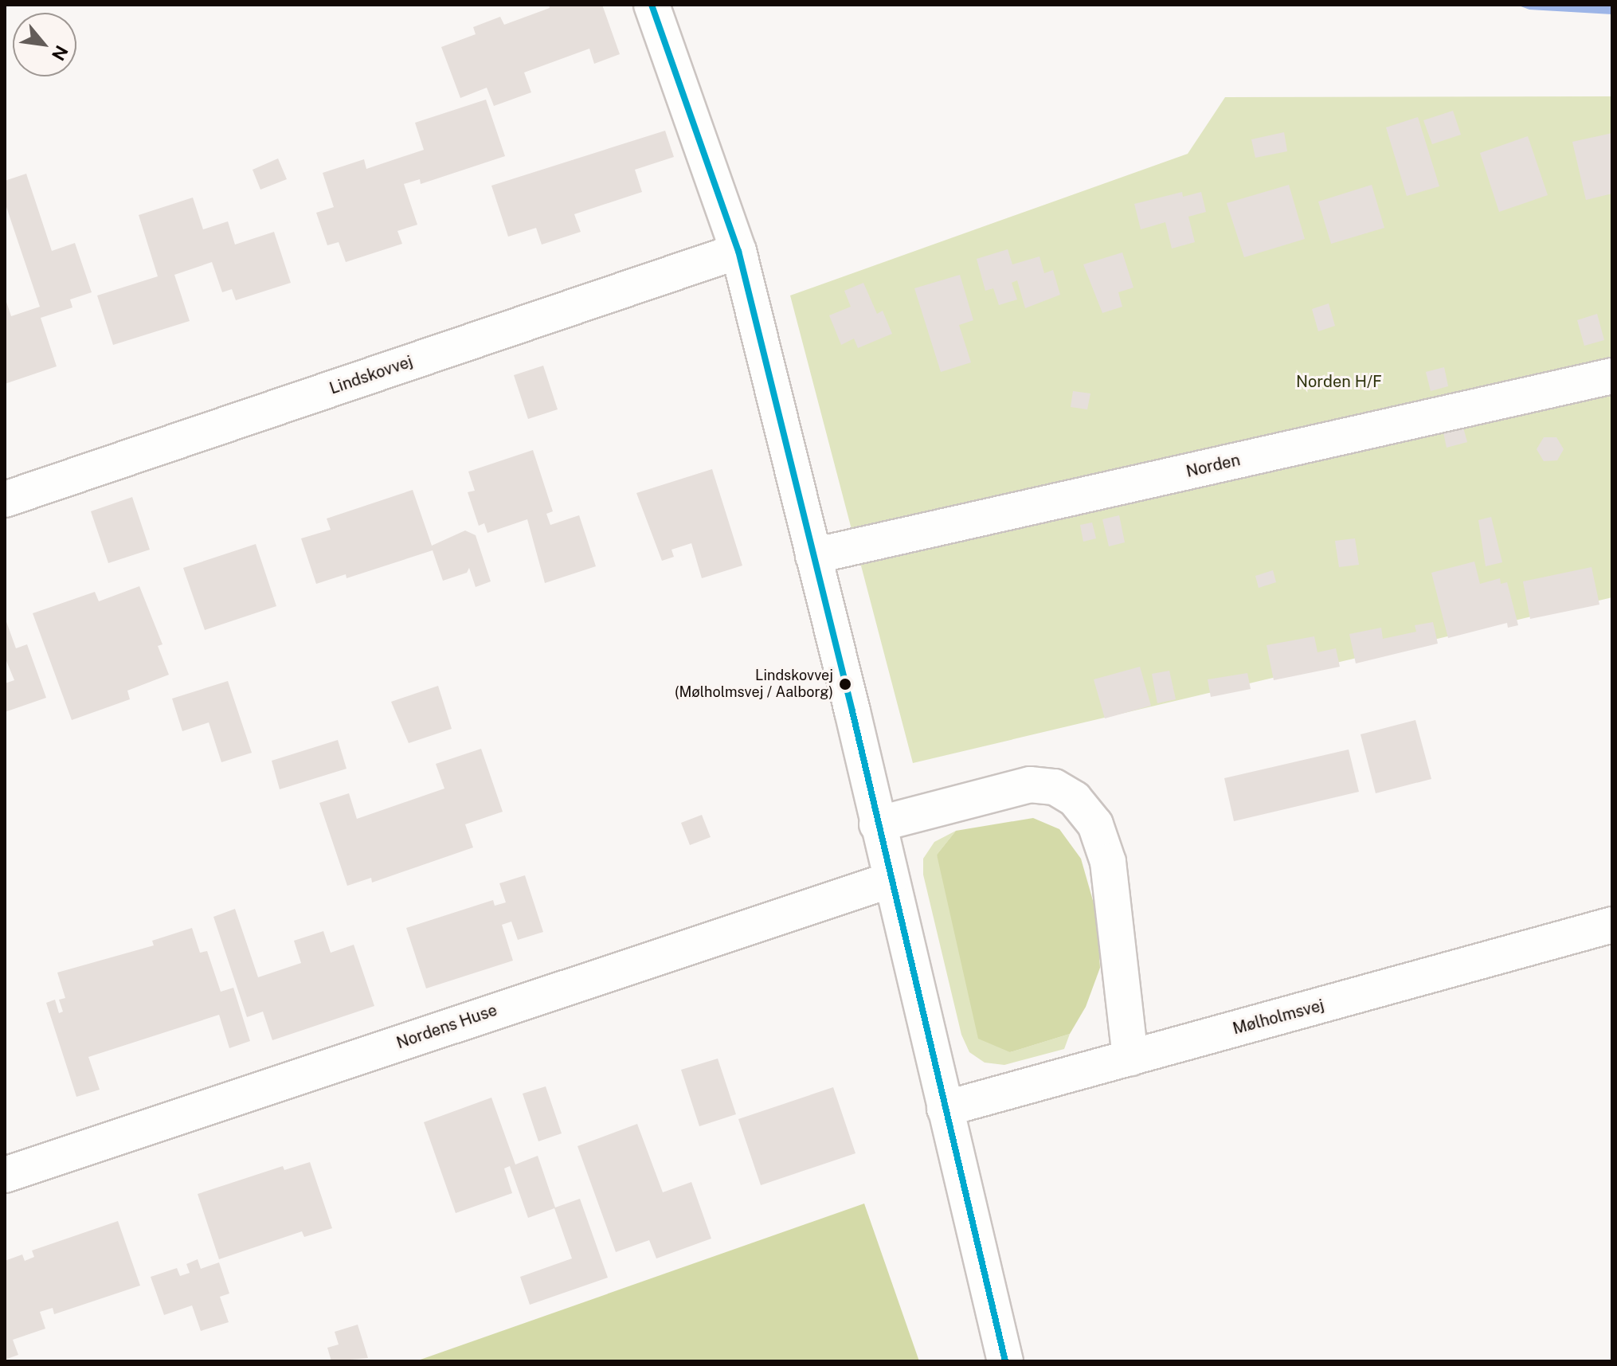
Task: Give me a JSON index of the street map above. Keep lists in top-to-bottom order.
{
  "streets": {
    "street": [
      "Lindskovvej",
      "Norden",
      "Mølholmsvej",
      "Nordens Huse"
    ]
  },
  "parks": ["Norden H/F"],
  "places": ["Lindskovvej (Mølholmsvej / Aalborg)"],
  "north": "bottom right"
}
